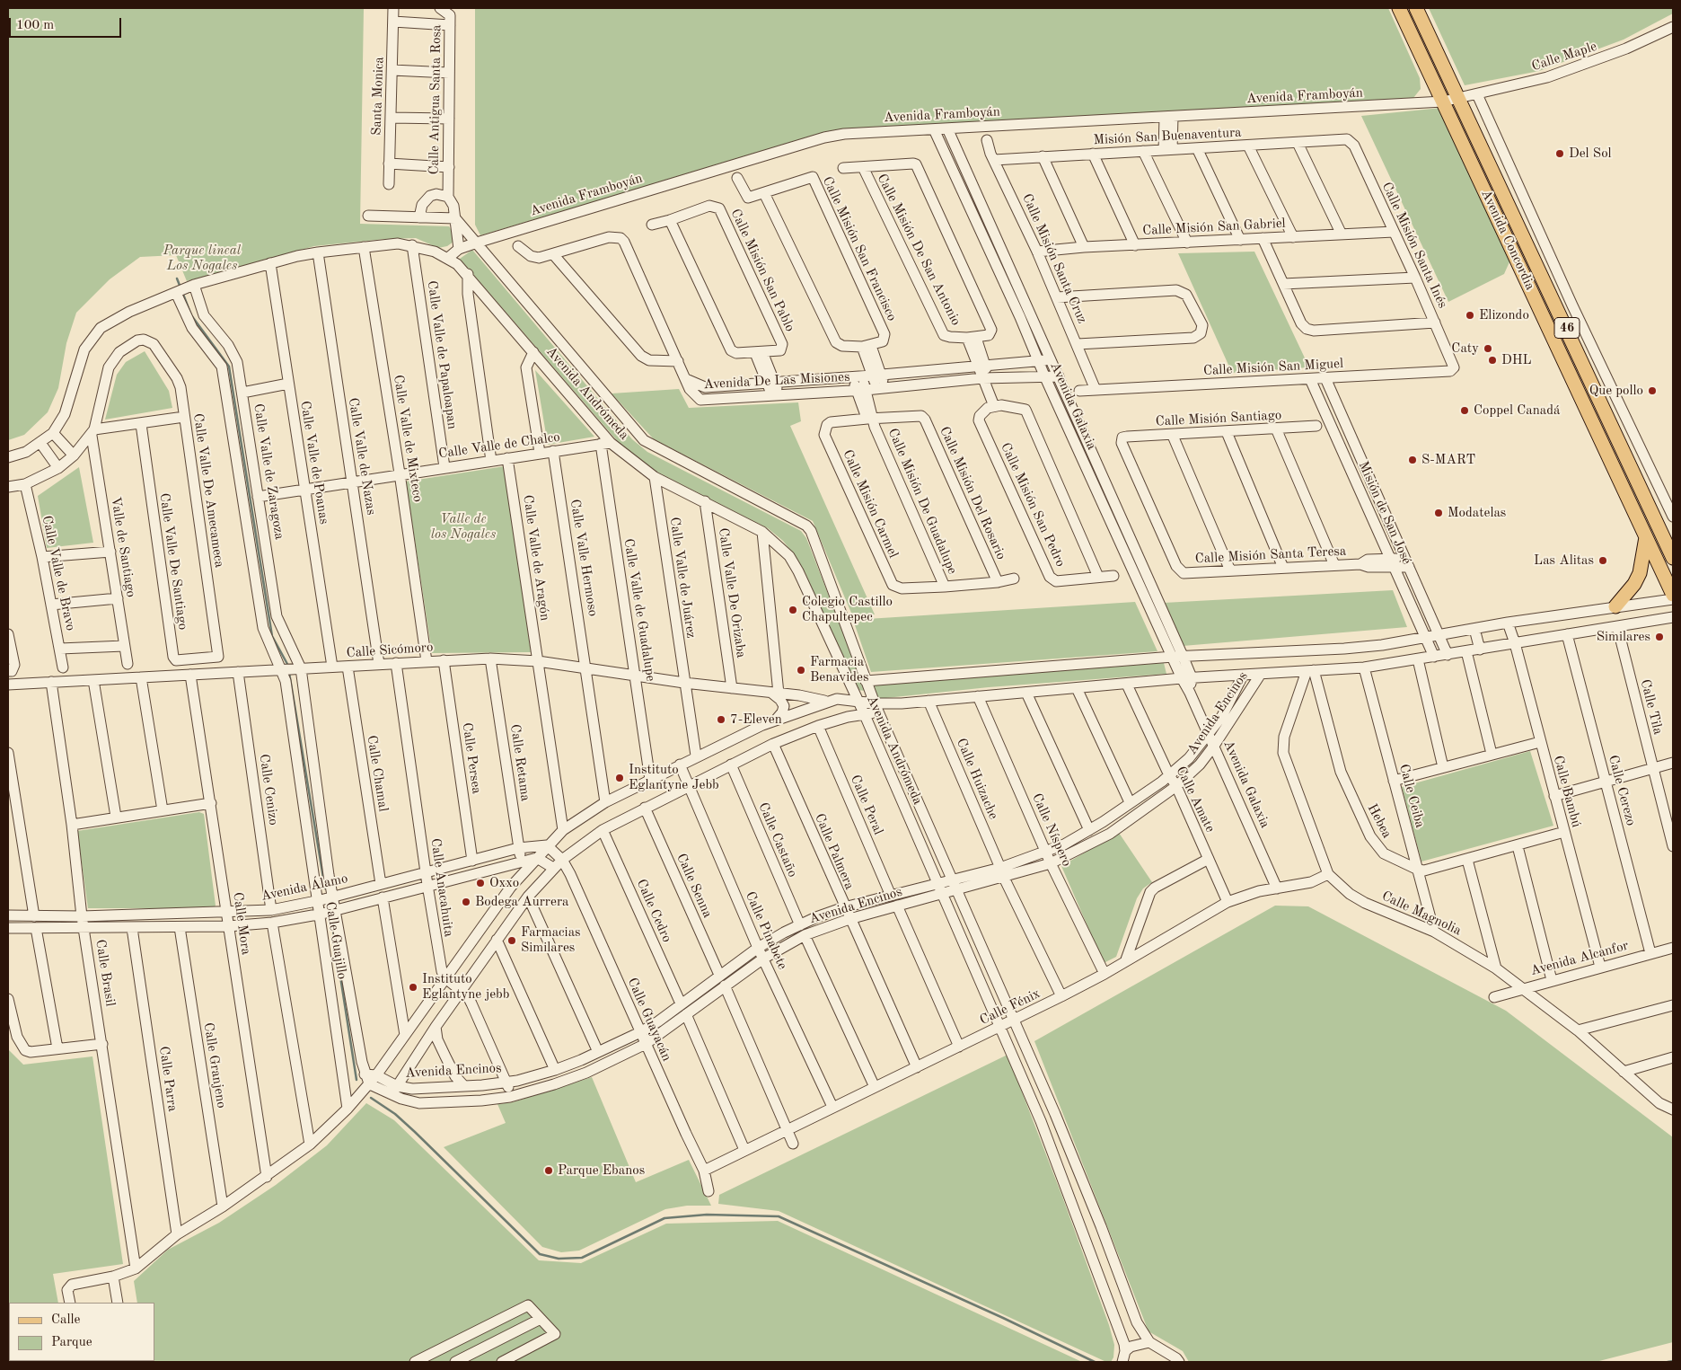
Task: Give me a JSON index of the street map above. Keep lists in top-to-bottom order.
{
  "streets": {
    "main road": ["Avenida Concordia", "46"],
    "street": [
      "Calle Maple",
      "Santa Monica",
      "Avenida Framboyán",
      "Calle Antigua Santa Rosa",
      "Misión San Buenaventura",
      "Calle Misión San Gabriel",
      "Calle Misión Santa Inés",
      "Calle Misión San Francisco",
      "Calle Misión De San Antonio",
      "Calle Misión Santa Cruz",
      "Calle Misión San Pablo",
      "Calle Valle de Papaloapan",
      "Calle Misión San Miguel",
      "Avenida De Las Misiones",
      "Avenida Andrómeda",
      "Avenida Galaxia",
      "Calle Misión Santiago",
      "Calle Valle de Mixteco",
      "Calle Valle de Chalco",
      "Calle Valle de Nazas",
      "Calle Valle de Poanas",
      "Calle Valle de Zaragoza",
      "Calle Valle De Amecameca",
      "Calle Misión Del Rosario",
      "Calle Misión De Guadalupe",
      "Calle Misión Carmel",
      "Calle Misión San Pedro",
      "Misión de San José",
      "Valle de Santiago",
      "Calle Misión Santa Teresa",
      "Calle Valle de Aragón",
      "Calle Valle Hermoso",
      "Calle Valle De Santiago",
      "Calle Valle de Bravo",
      "Calle Valle de Juárez",
      "Calle Valle De Orizaba",
      "Calle Valle de Guadalupe",
      "Calle Sicómoro",
      "Calle Tila",
      "Avenida Encinos",
      "Calle Persea",
      "Calle Retama",
      "Calle Chamal",
      "Calle Huizache",
      "Calle Cenizo",
      "Calle Cerezo",
      "Calle Bambú",
      "Calle Ceiba",
      "Calle Amate",
      "Calle Peral",
      "Hebea",
      "Calle Níspero",
      "Calle Castaño",
      "Calle Palmera",
      "Calle Senna",
      "Avenida Álamo",
      "Calle Anacahuita",
      "Calle Cedro",
      "Calle Magnolia",
      "Calle Mora",
      "Calle Pinabete",
      "Calle Guajillo",
      "Avenida Alcanfor",
      "Calle Brasil",
      "Calle Fénix",
      "Calle Guayacán",
      "Calle Granjeno",
      "Calle Parra"
    ]
  },
  "crossings": [
    ["Calle Maple", "Avenida Framboyán"],
    ["Calle Maple", "Avenida Concordia"],
    ["Avenida Framboyán", "Avenida Concordia"],
    ["Avenida Framboyán", "Avenida Andrómeda"],
    ["Avenida Framboyán", "Avenida Galaxia"],
    ["Misión San Buenaventura", "Calle Misión Santa Inés"],
    ["Misión San Buenaventura", "Calle Misión Santa Cruz"],
    ["Calle Misión San Gabriel", "Calle Misión Santa Inés"],
    ["Calle Misión San Gabriel", "Calle Misión Santa Cruz"],
    ["Calle Misión Santa Inés", "Calle Misión San Miguel"],
    ["Calle Misión Santa Cruz", "Calle Misión San Miguel"],
    ["Calle Valle de Papaloapan", "Avenida Andrómeda"],
    ["Calle Valle de Papaloapan", "Calle Valle de Chalco"],
    ["Calle Misión San Miguel", "Misión de San José"],
    ["Avenida De Las Misiones", "Avenida Galaxia"],
    ["Avenida De Las Misiones", "Calle Misión De Guadalupe"],
    ["Avenida Andrómeda", "Calle Valle de Mixteco"],
    ["Avenida Andrómeda", "Calle Valle de Chalco"],
    ["Avenida Andrómeda", "Calle Valle de Nazas"],
    ["Avenida Andrómeda", "Calle Valle de Poanas"],
    ["Avenida Andrómeda", "Calle Valle de Zaragoza"],
    ["Avenida Andrómeda", "Calle Valle de Juárez"],
    ["Avenida Andrómeda", "Calle Valle De Orizaba"],
    ["Avenida Andrómeda", "Calle Valle de Guadalupe"],
    ["Avenida Andrómeda", "Avenida Encinos"],
    ["Avenida Andrómeda", "Calle Fénix"],
    ["Avenida Galaxia", "Avenida Encinos"],
    ["Avenida Galaxia", "Calle Fénix"],
    ["Calle Misión Santiago", "Calle Misión Santa Teresa"],
    ["Calle Valle de Mixteco", "Calle Valle de Chalco"],
    ["Calle Valle de Mixteco", "Calle Sicómoro"],
    ["Calle Valle de Chalco", "Calle Valle de Nazas"],
    ["Calle Valle de Chalco", "Calle Valle de Poanas"],
    ["Calle Valle de Chalco", "Calle Valle de Zaragoza"],
    ["Calle Valle de Chalco", "Calle Valle de Aragón"],
    ["Calle Valle de Chalco", "Calle Valle Hermoso"],
    ["Calle Valle de Chalco", "Calle Valle de Guadalupe"],
    ["Calle Valle de Nazas", "Calle Sicómoro"],
    ["Calle Valle de Poanas", "Calle Sicómoro"],
    ["Calle Valle de Zaragoza", "Calle Sicómoro"],
    ["Calle Valle de Zaragoza", "Calle Guajillo"],
    ["Calle Valle De Amecameca", "Valle de Santiago"],
    ["Calle Valle De Amecameca", "Calle Valle De Santiago"],
    ["Calle Misión Del Rosario", "Calle Misión De Guadalupe"],
    ["Calle Misión Del Rosario", "Calle Misión Carmel"],
    ["Calle Misión De Guadalupe", "Calle Misión Carmel"],
    ["Misión de San José", "Calle Misión Santa Teresa"],
    ["Calle Valle de Aragón", "Calle Sicómoro"],
    ["Calle Valle Hermoso", "Calle Sicómoro"],
    ["Calle Valle de Juárez", "Calle Sicómoro"],
    ["Calle Valle De Orizaba", "Calle Sicómoro"],
    ["Calle Valle de Guadalupe", "Calle Sicómoro"],
    ["Calle Sicómoro", "Calle Persea"],
    ["Calle Sicómoro", "Calle Retama"],
    ["Calle Sicómoro", "Calle Chamal"],
    ["Calle Sicómoro", "Calle Cenizo"],
    ["Calle Sicómoro", "Calle Anacahuita"],
    ["Calle Sicómoro", "Calle Mora"],
    ["Calle Sicómoro", "Calle Guajillo"],
    ["Calle Sicómoro", "Calle Brasil"],
    ["Avenida Encinos", "Calle Huizache"],
    ["Avenida Encinos", "Calle Amate"],
    ["Avenida Encinos", "Calle Peral"],
    ["Avenida Encinos", "Calle Níspero"],
    ["Avenida Encinos", "Calle Castaño"],
    ["Avenida Encinos", "Calle Palmera"],
    ["Avenida Encinos", "Calle Senna"],
    ["Avenida Encinos", "Calle Cedro"],
    ["Avenida Encinos", "Calle Pinabete"],
    ["Avenida Encinos", "Calle Guajillo"],
    ["Avenida Encinos", "Calle Guayacán"],
    ["Calle Persea", "Avenida Álamo"],
    ["Calle Retama", "Avenida Álamo"],
    ["Calle Chamal", "Avenida Álamo"],
    ["Calle Cenizo", "Avenida Álamo"],
    ["Calle Cerezo", "Avenida Alcanfor"],
    ["Calle Bambú", "Avenida Alcanfor"],
    ["Calle Ceiba", "Hebea"],
    ["Calle Ceiba", "Calle Magnolia"],
    ["Calle Amate", "Calle Fénix"],
    ["Hebea", "Calle Magnolia"],
    ["Calle Níspero", "Calle Fénix"],
    ["Calle Palmera", "Calle Fénix"],
    ["Avenida Álamo", "Calle Anacahuita"],
    ["Avenida Álamo", "Calle Mora"],
    ["Avenida Álamo", "Calle Guajillo"],
    ["Avenida Álamo", "Calle Brasil"],
    ["Avenida Álamo", "Calle Granjeno"],
    ["Avenida Álamo", "Calle Parra"],
    ["Calle Magnolia", "Avenida Alcanfor"],
    ["Calle Magnolia", "Calle Fénix"],
    ["Calle Pinabete", "Calle Fénix"],
    ["Calle Fénix", "Calle Guayacán"]
  ],
  "parks": ["Parque lineal Los Nogales", "Valle de los Nogales"],
  "places": [
    "Del Sol",
    "Elizondo",
    "Caty",
    "DHL",
    "Que pollo",
    "Coppel Canadá",
    "S-MART",
    "Modatelas",
    "Las Alitas",
    "Colegio Castillo Chapultepec",
    "Similares",
    "Farmacia Benavides",
    "7-Eleven",
    "Instituto Eglantyne Jebb",
    "Oxxo",
    "Bodega Aurrera",
    "Farmacias Similares",
    "Instituto Eglantyne jebb",
    "Parque Ebanos"
  ],
  "legend": ["Calle", "Parque"],
  "scale_bar": "100 m"
}
